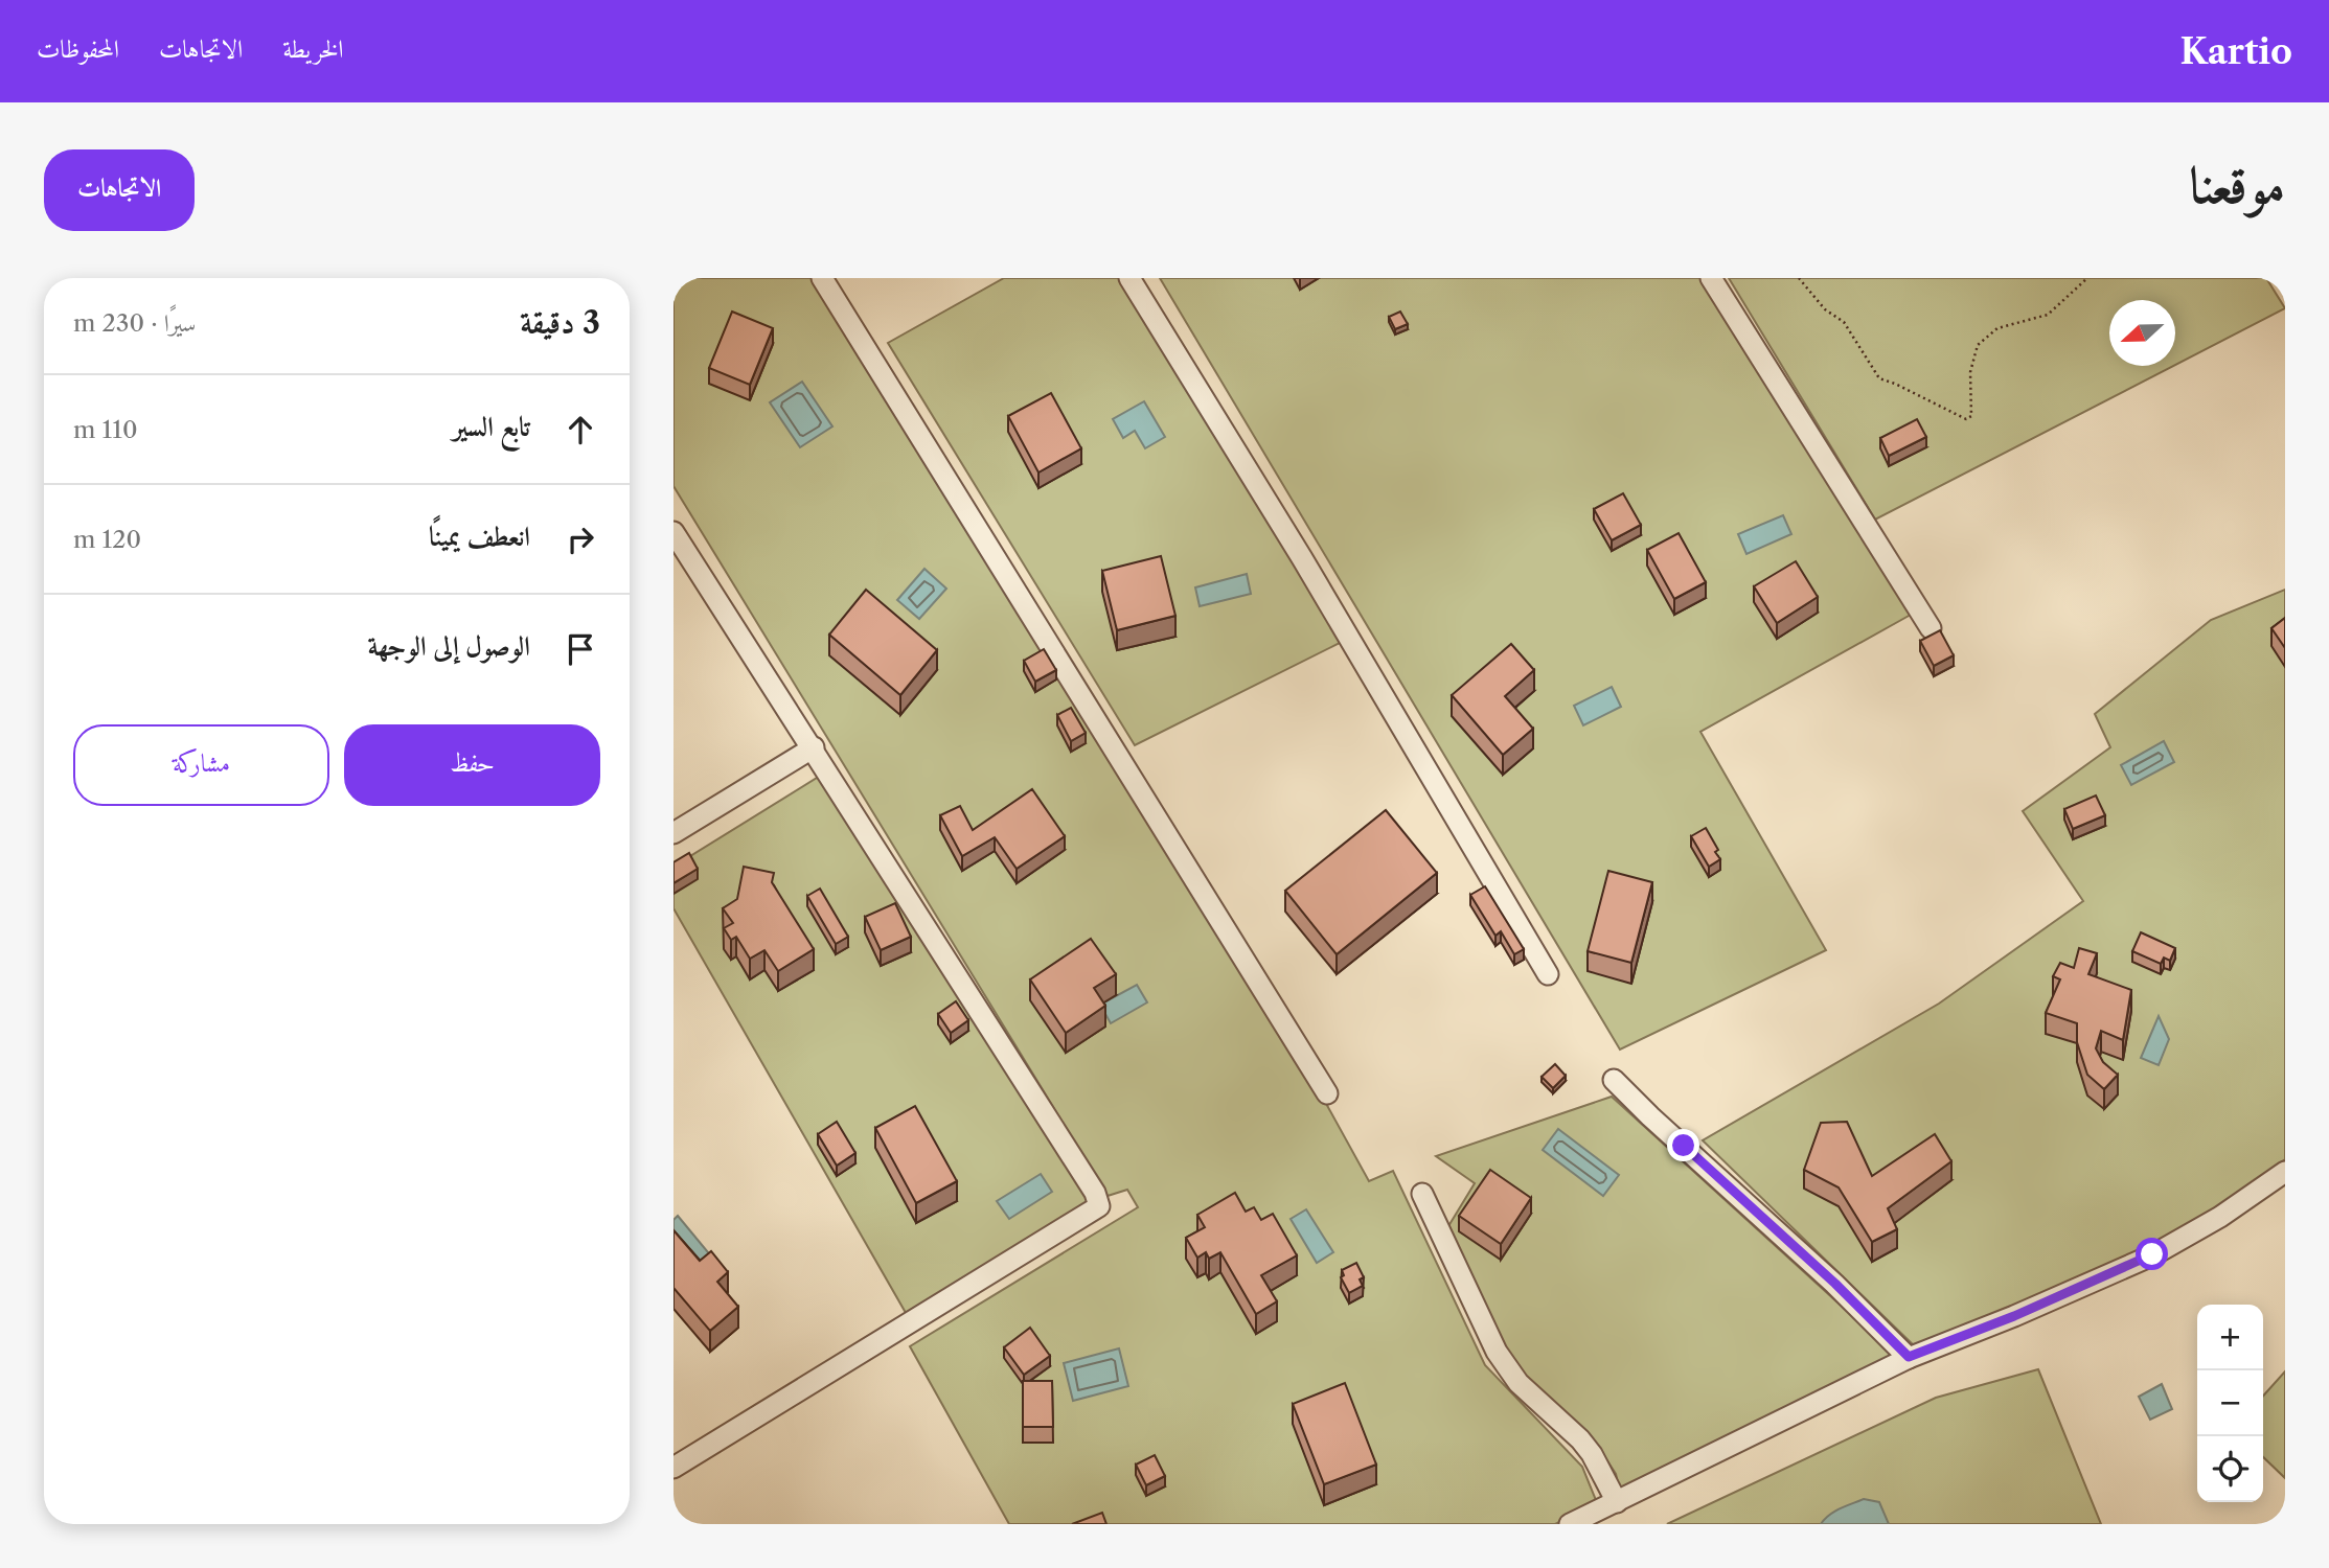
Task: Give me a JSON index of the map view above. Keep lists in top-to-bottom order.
{
  "north": "left",
  "page": {
    "header": "Kartio",
    "nav": ["الخريطة", "الاتجاهات", "المحفوظات"],
    "title": "موقعنا",
    "buttons": [
      "الاتجاهات",
      ["حفظ", "مشاركة"]
    ],
    "heading": ["3 دقيقة", "سيرًا · 230 m"],
    "list": [
      ["تابع السير", "110 m"],
      ["انعطف يمينًا", "120 m"],
      "الوصول إلى الوجهة"
    ],
    "map_buttons": ["+", "−"]
  }
}
